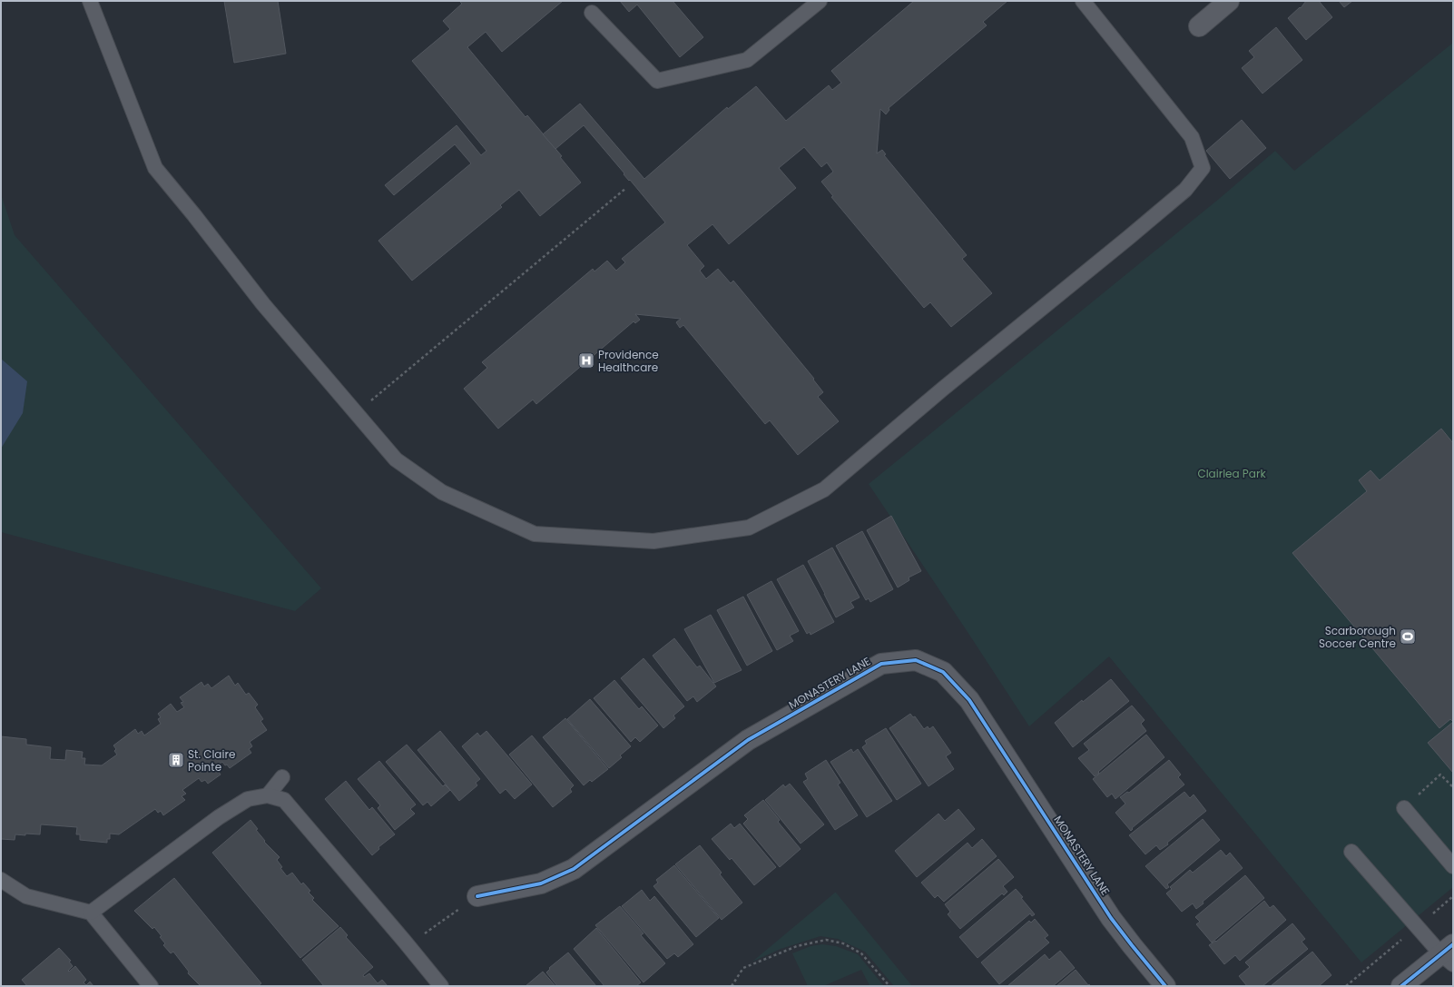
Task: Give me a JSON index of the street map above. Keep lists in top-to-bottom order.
{
  "streets": {
    "street": ["MONASTERY LANE"]
  },
  "parks": ["Clairlea Park"],
  "places": {
    "hospital": ["Providence Healthcare"],
    "sports": ["Scarborough Soccer Centre"],
    "building": ["St. Claire Pointe"]
  }
}
